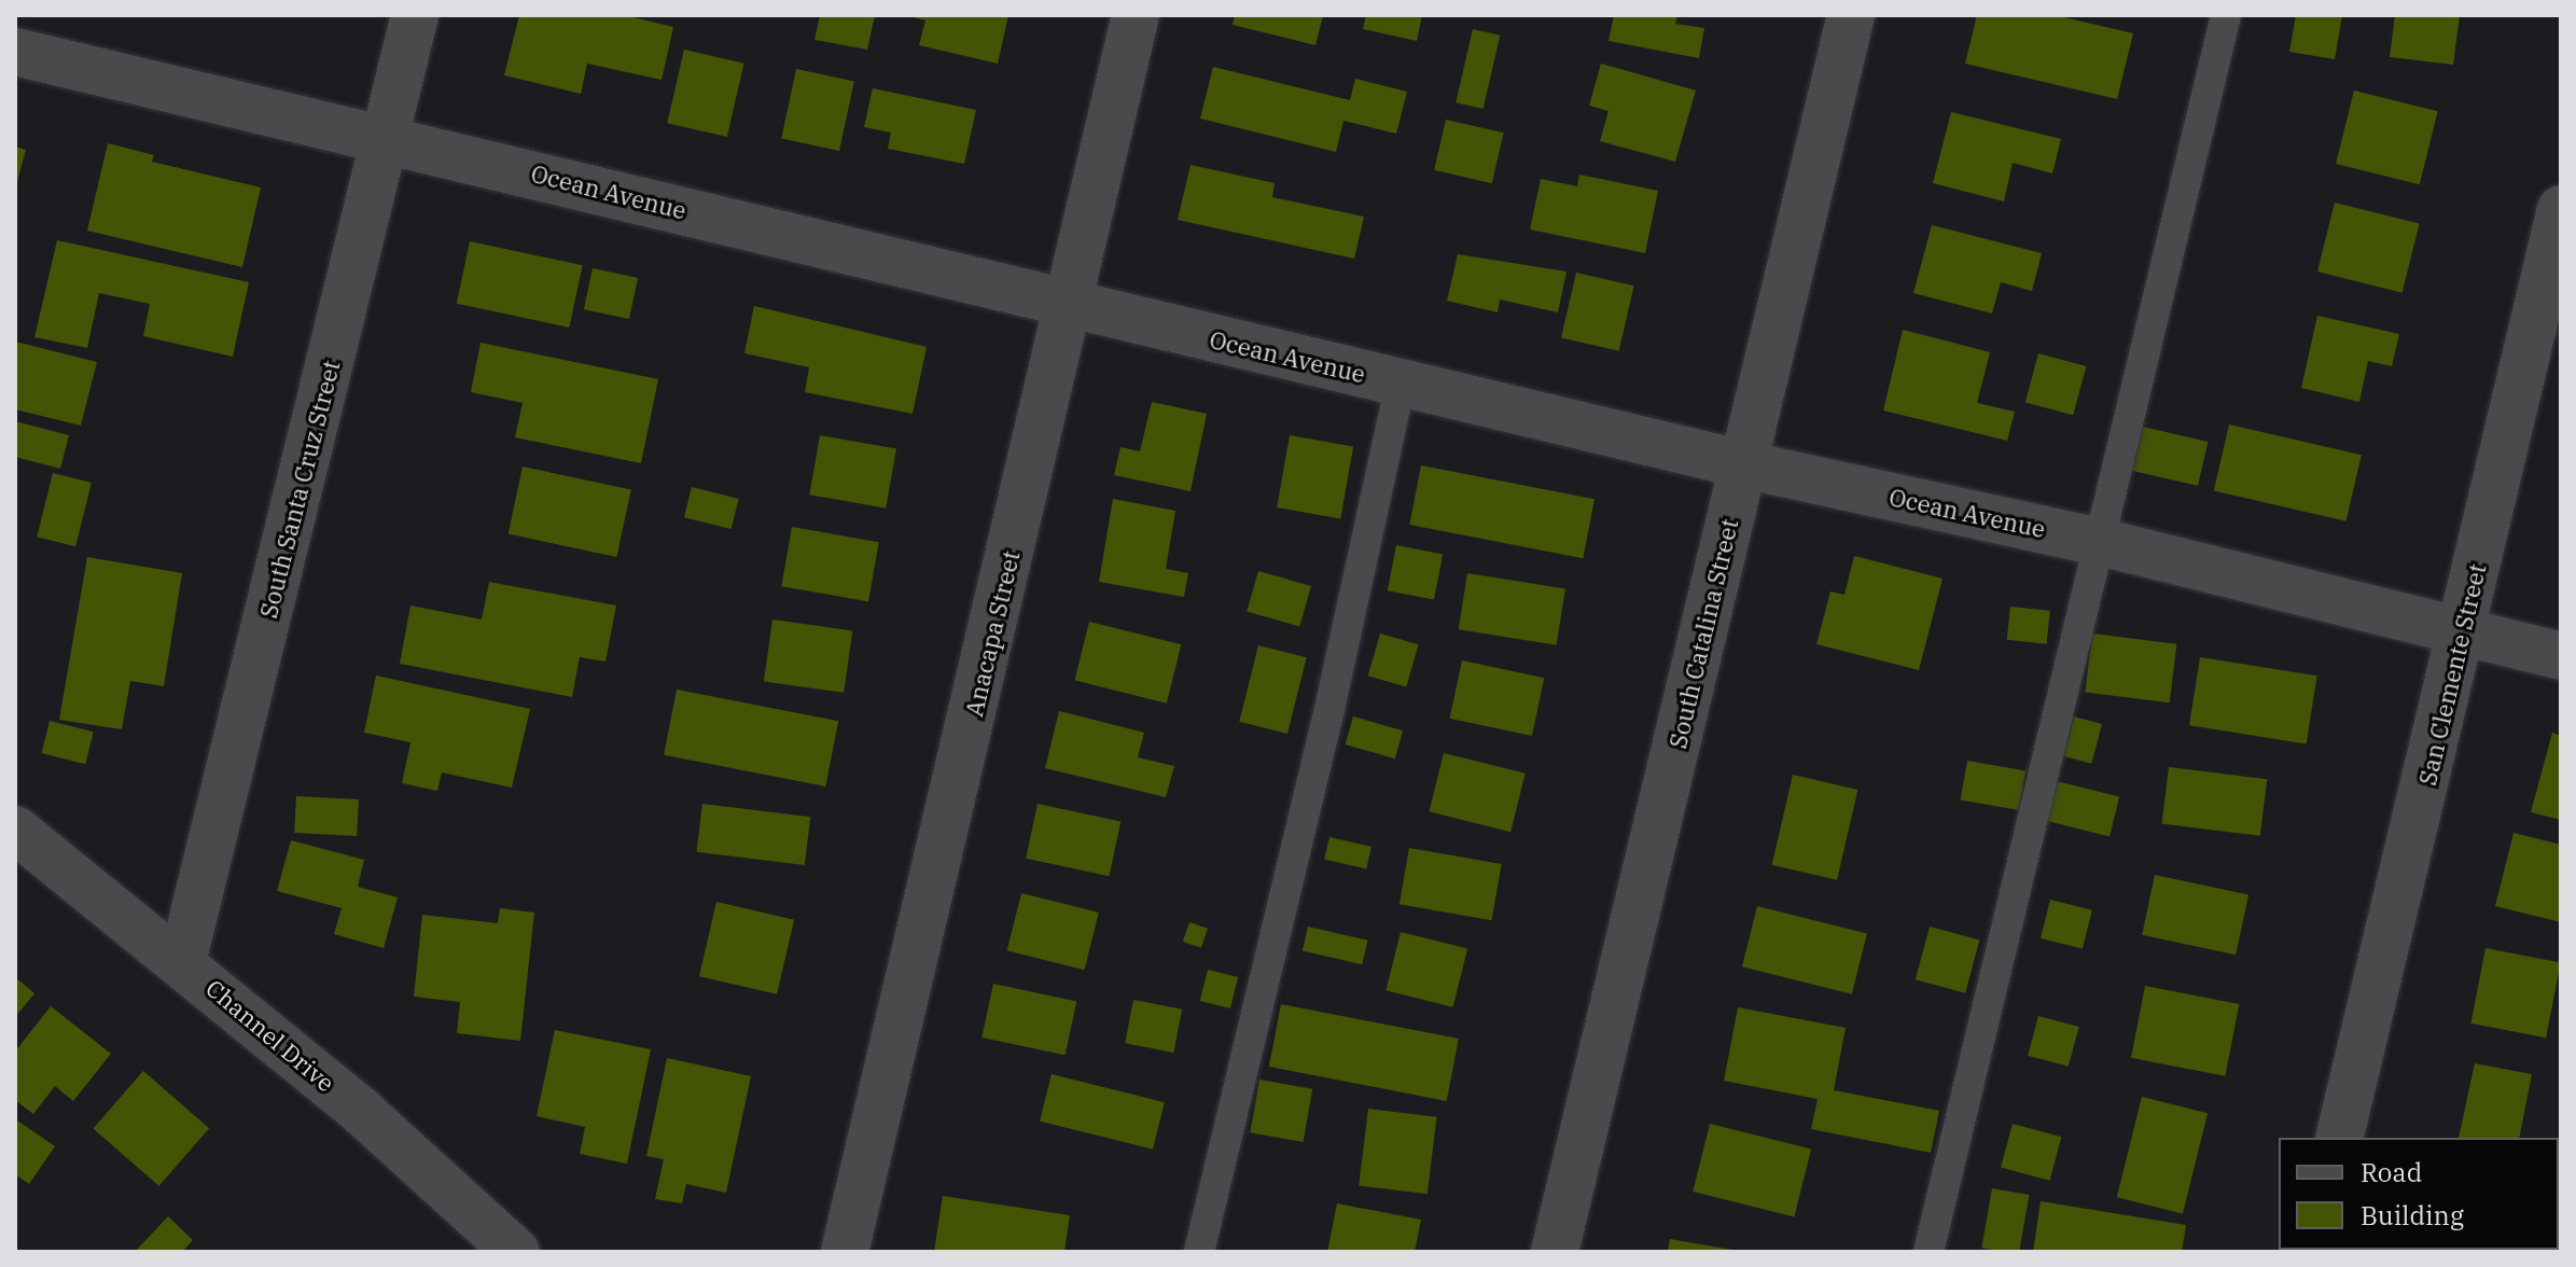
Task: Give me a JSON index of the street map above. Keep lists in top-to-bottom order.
{
  "streets": {
    "street": [
      "Ocean Avenue",
      "South Santa Cruz Street",
      "Anacapa Street",
      "South Catalina Street",
      "San Clemente Street",
      "Channel Drive"
    ]
  },
  "crossings": [
    ["Ocean Avenue", "South Santa Cruz Street"],
    ["Ocean Avenue", "Anacapa Street"],
    ["Ocean Avenue", "South Catalina Street"],
    ["Ocean Avenue", "San Clemente Street"],
    ["South Santa Cruz Street", "Channel Drive"]
  ],
  "legend": ["Road", "Building"]
}
